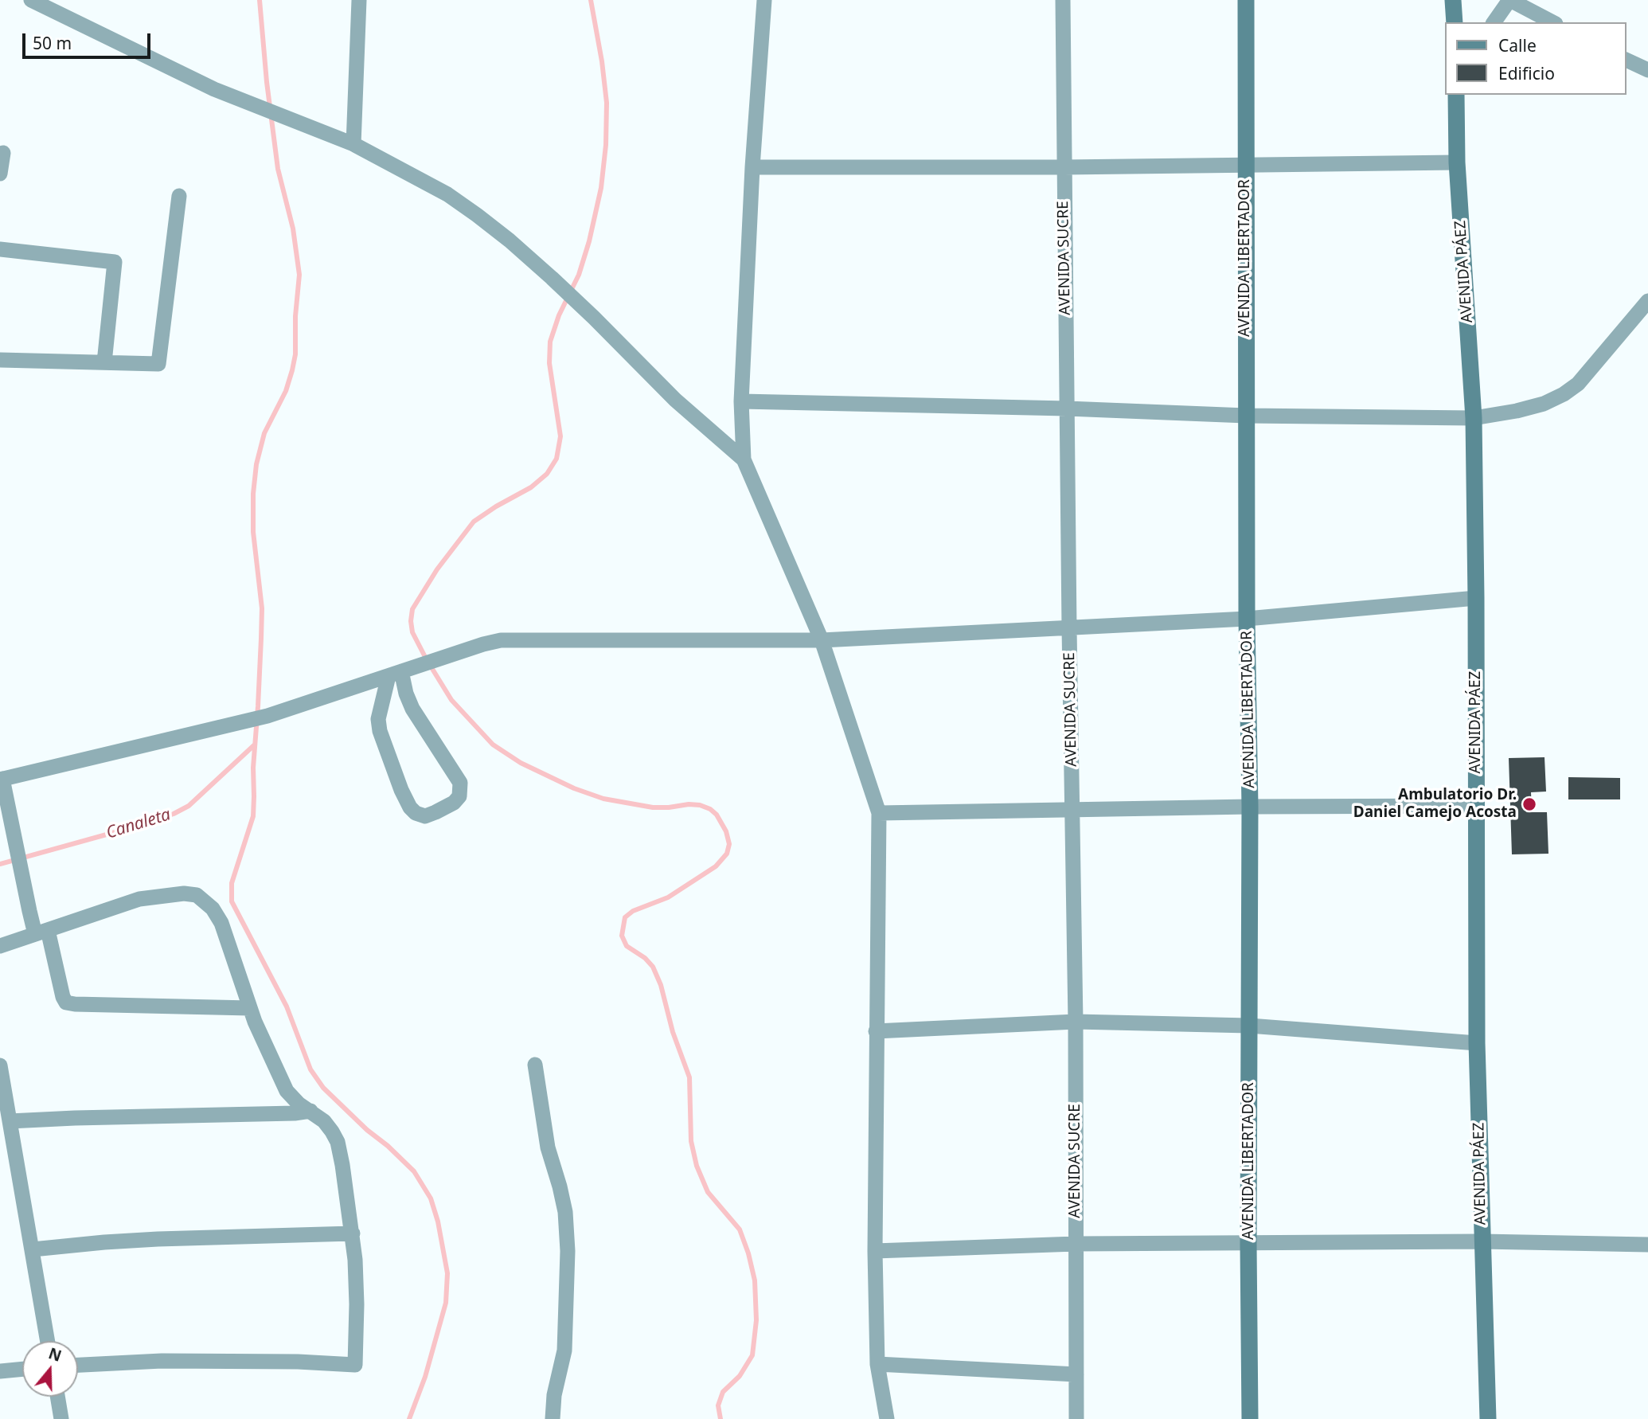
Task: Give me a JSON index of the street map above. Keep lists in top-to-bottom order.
{
  "streets": {
    "main road": ["AVENIDA LIBERTADOR", "AVENIDA PÁEZ"],
    "street": ["AVENIDA SUCRE"]
  },
  "water": ["Canaleta"],
  "places": ["Ambulatorio Dr. Daniel Camejo Acosta"],
  "legend": ["Calle", "Edificio"],
  "scale_bar": "50 m",
  "north": "top"
}
